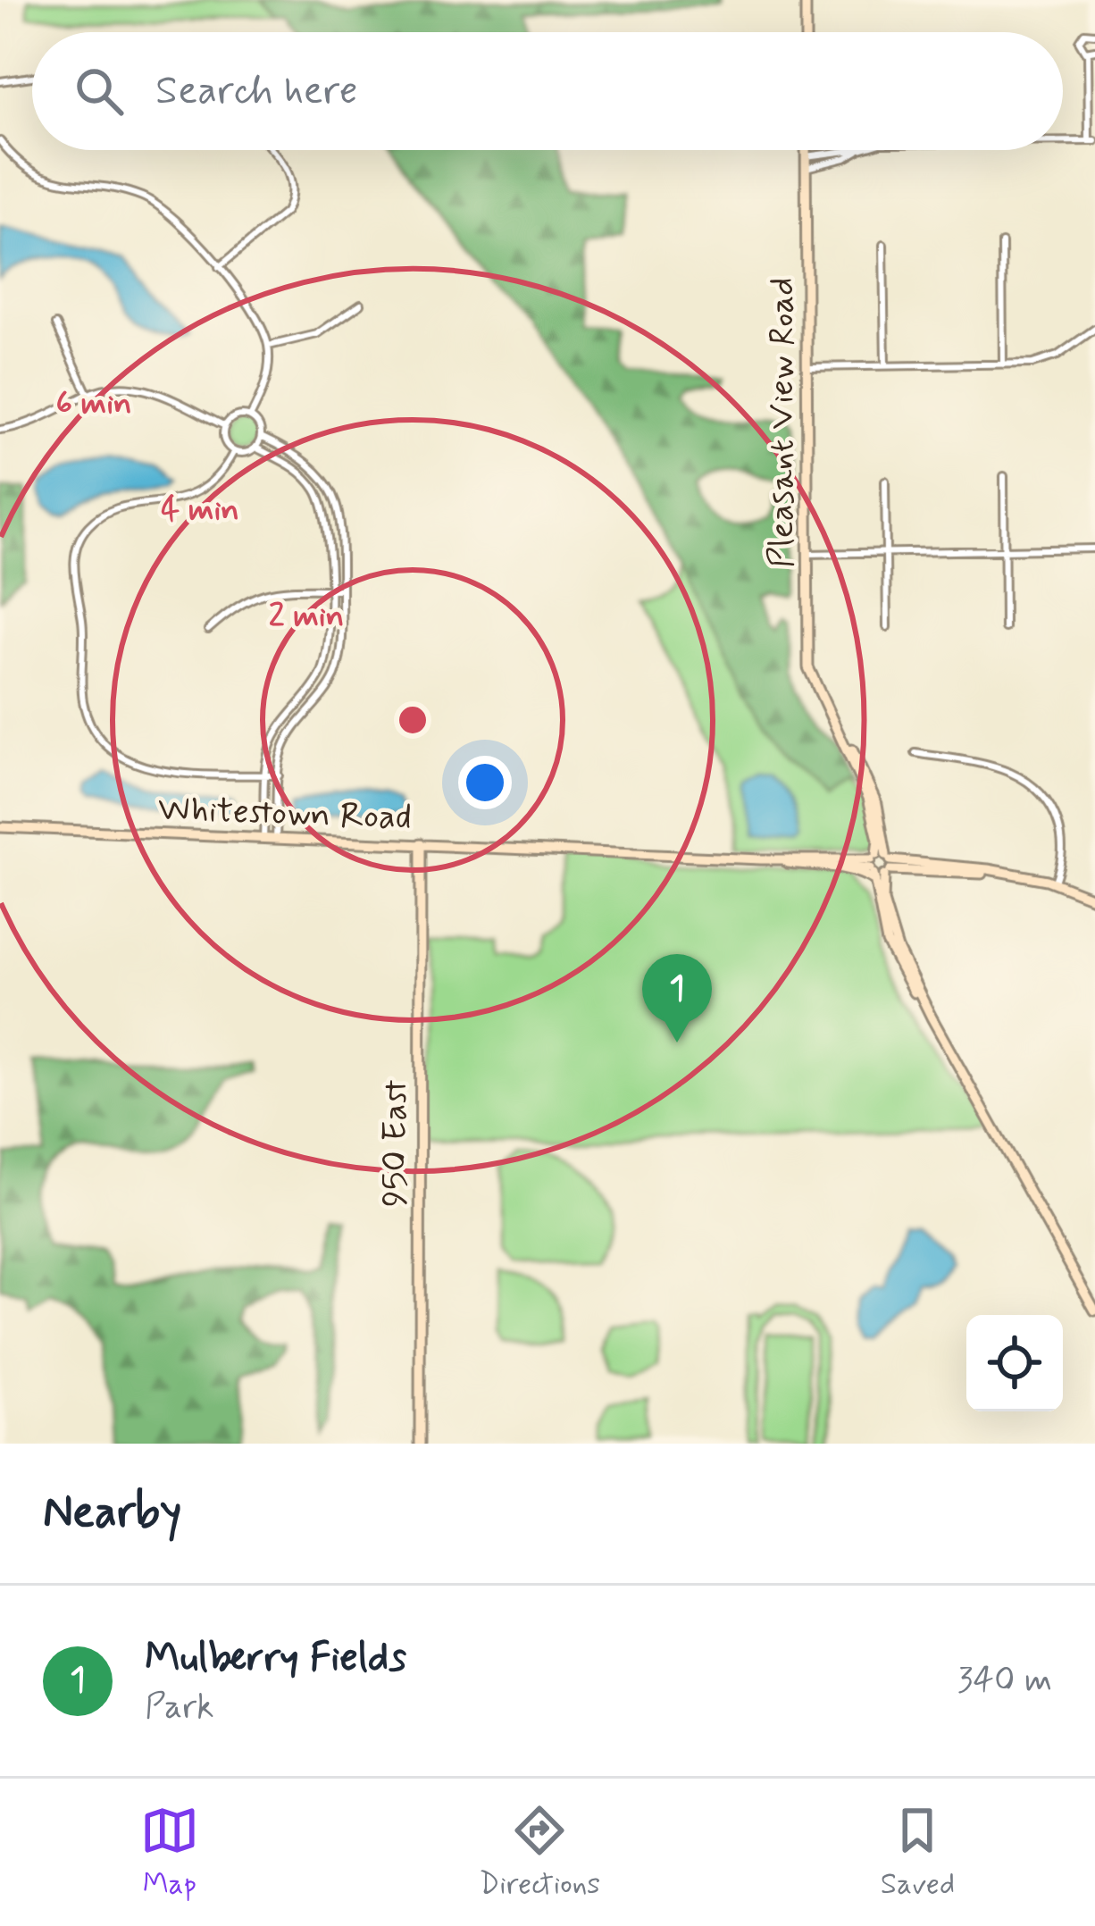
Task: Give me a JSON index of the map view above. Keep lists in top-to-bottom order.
{
  "streets": {
    "street": ["Pleasant View Road", "Whitestown Road", "950 East"]
  },
  "crossings": [
    ["Pleasant View Road", "Whitestown Road"],
    ["Whitestown Road", "950 East"]
  ],
  "page": {
    "search": "Search here",
    "pins": "1",
    "heading": "Nearby",
    "list": [
      {
        "mark": "1",
        "name": "Mulberry Fields",
        "note": "Park",
        "value": "340 m"
      }
    ],
    "nav": ["Map", "Directions", "Saved"]
  },
  "rings": ["6 min", "4 min", "2 min"]
}
